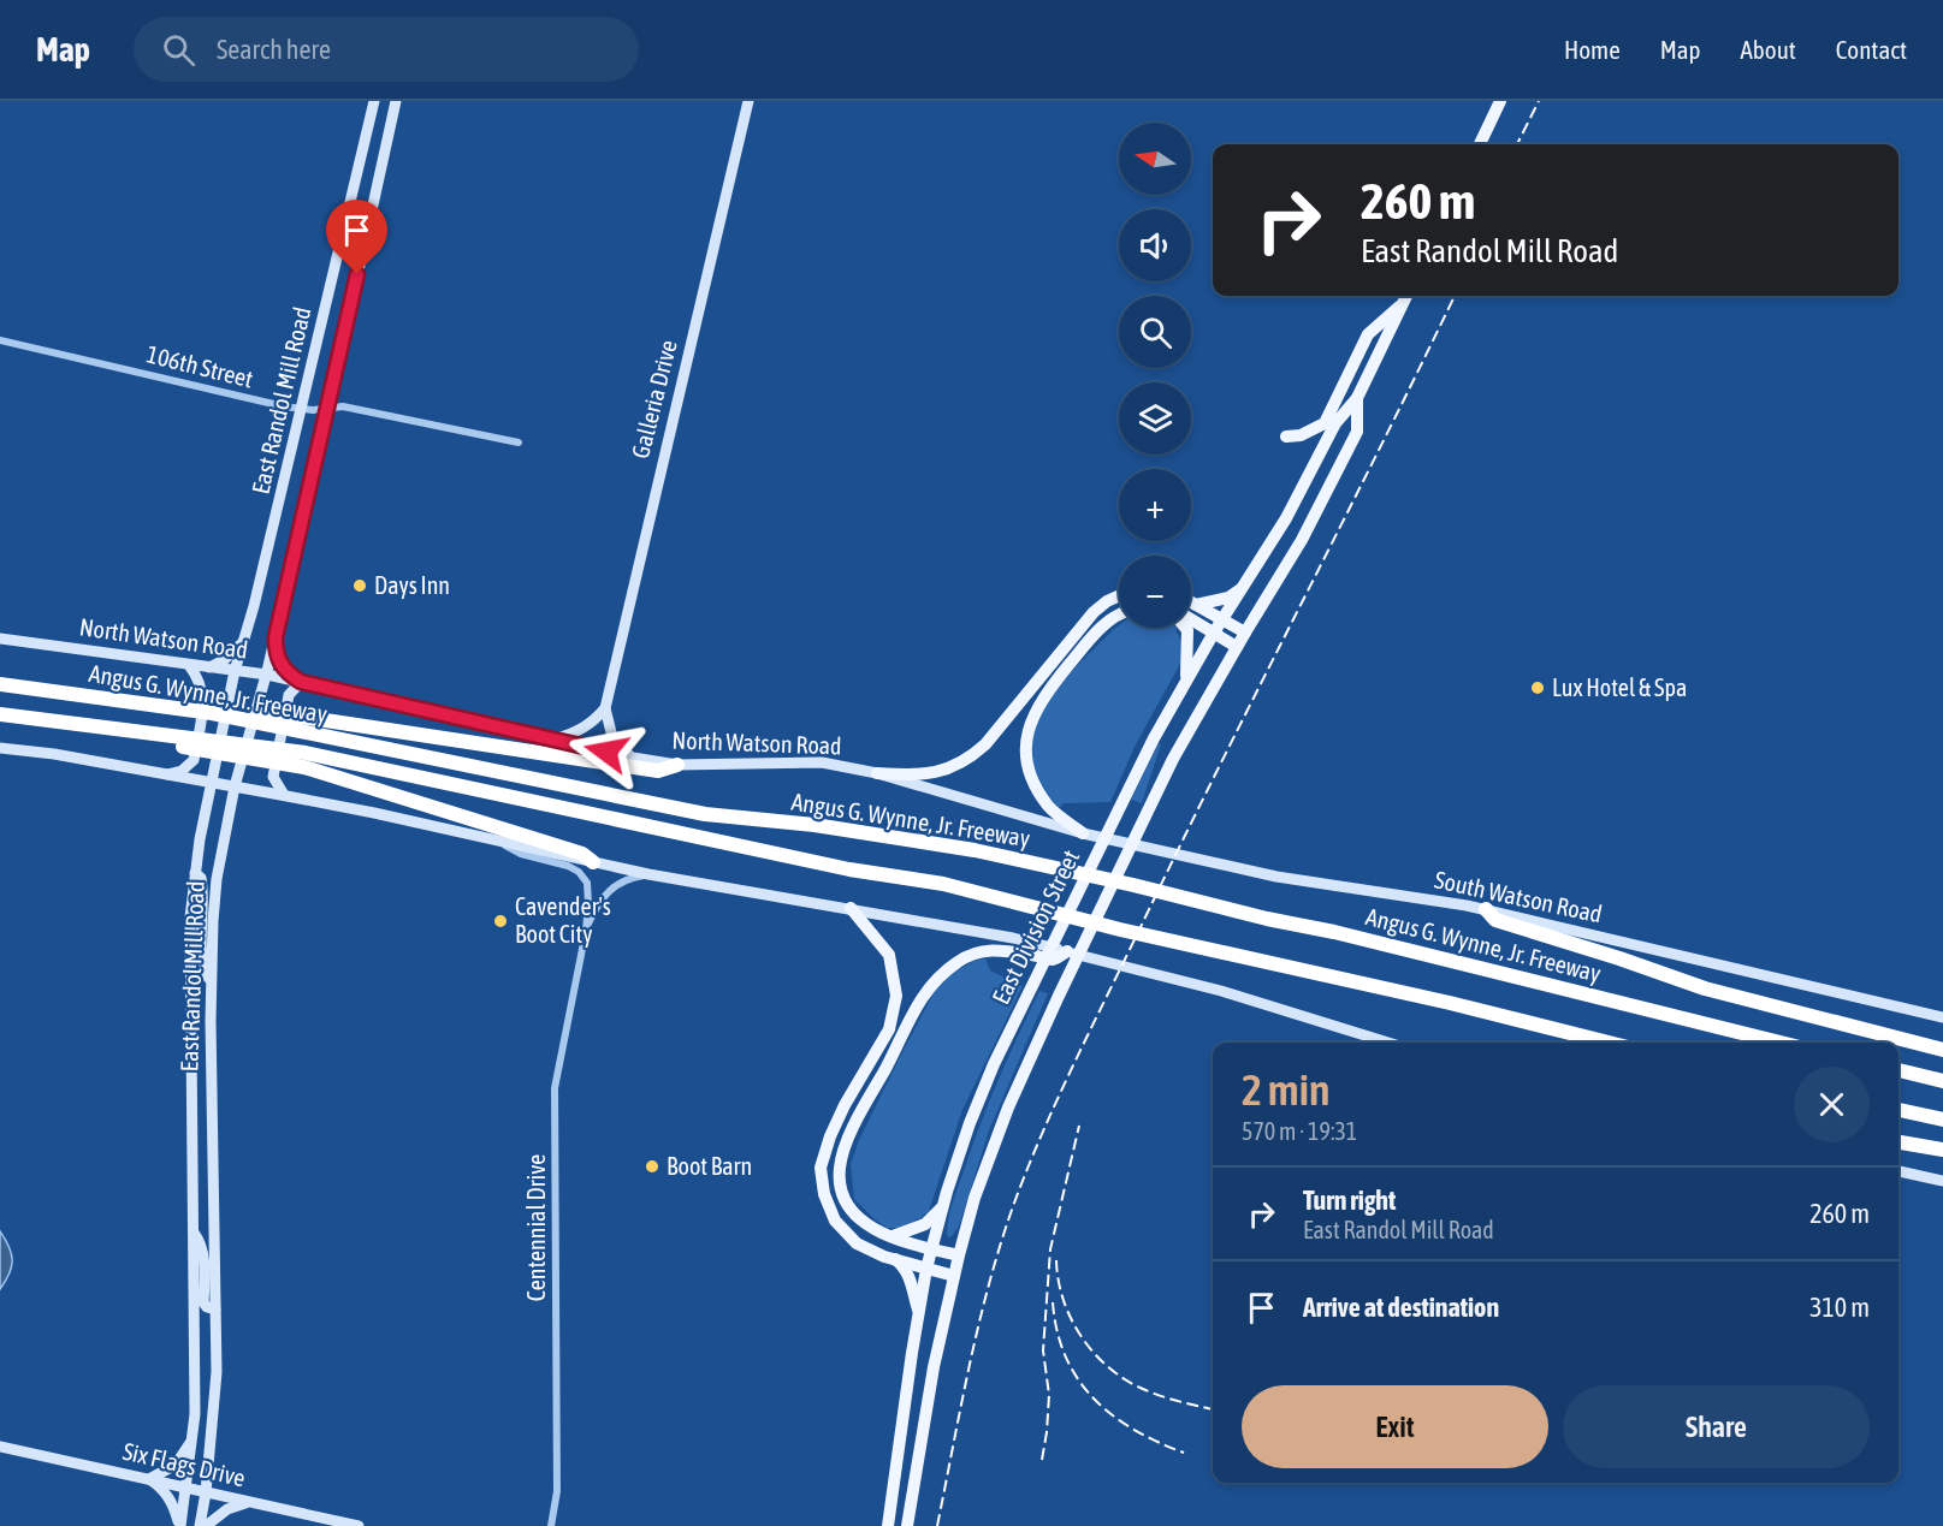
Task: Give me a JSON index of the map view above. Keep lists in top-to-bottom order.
{
  "streets": {
    "highway": ["Angus G. Wynne, Jr. Freeway"],
    "main road": [
      "Galleria Drive",
      "East Randol Mill Road",
      "North Watson Road",
      "South Watson Road",
      "East Division Street",
      "Six Flags Drive"
    ],
    "street": ["106th Street", "Centennial Drive"]
  },
  "crossings": [
    ["106th Street", "East Randol Mill Road"],
    ["East Randol Mill Road", "North Watson Road"],
    ["East Randol Mill Road", "Six Flags Drive"],
    ["North Watson Road", "South Watson Road"]
  ],
  "places": [
    "Days Inn",
    "Lux Hotel & Spa",
    "Cavender's Boot City",
    "Boot Barn"
  ],
  "north": "left",
  "page": {
    "header": "Map",
    "search": "Search here",
    "nav": [
      "Home",
      "Map",
      "About",
      "Contact"
    ],
    "map_buttons": ["+", "−"],
    "turn": ["260 m", "East Randol Mill Road"],
    "heading": ["2 min", "570 m · 19:31"],
    "list": [
      {
        "name": "Turn right",
        "note": "East Randol Mill Road",
        "value": "260 m"
      },
      {
        "name": "Arrive at destination",
        "value": "310 m"
      }
    ],
    "buttons": ["Exit", "Share"]
  }
}
